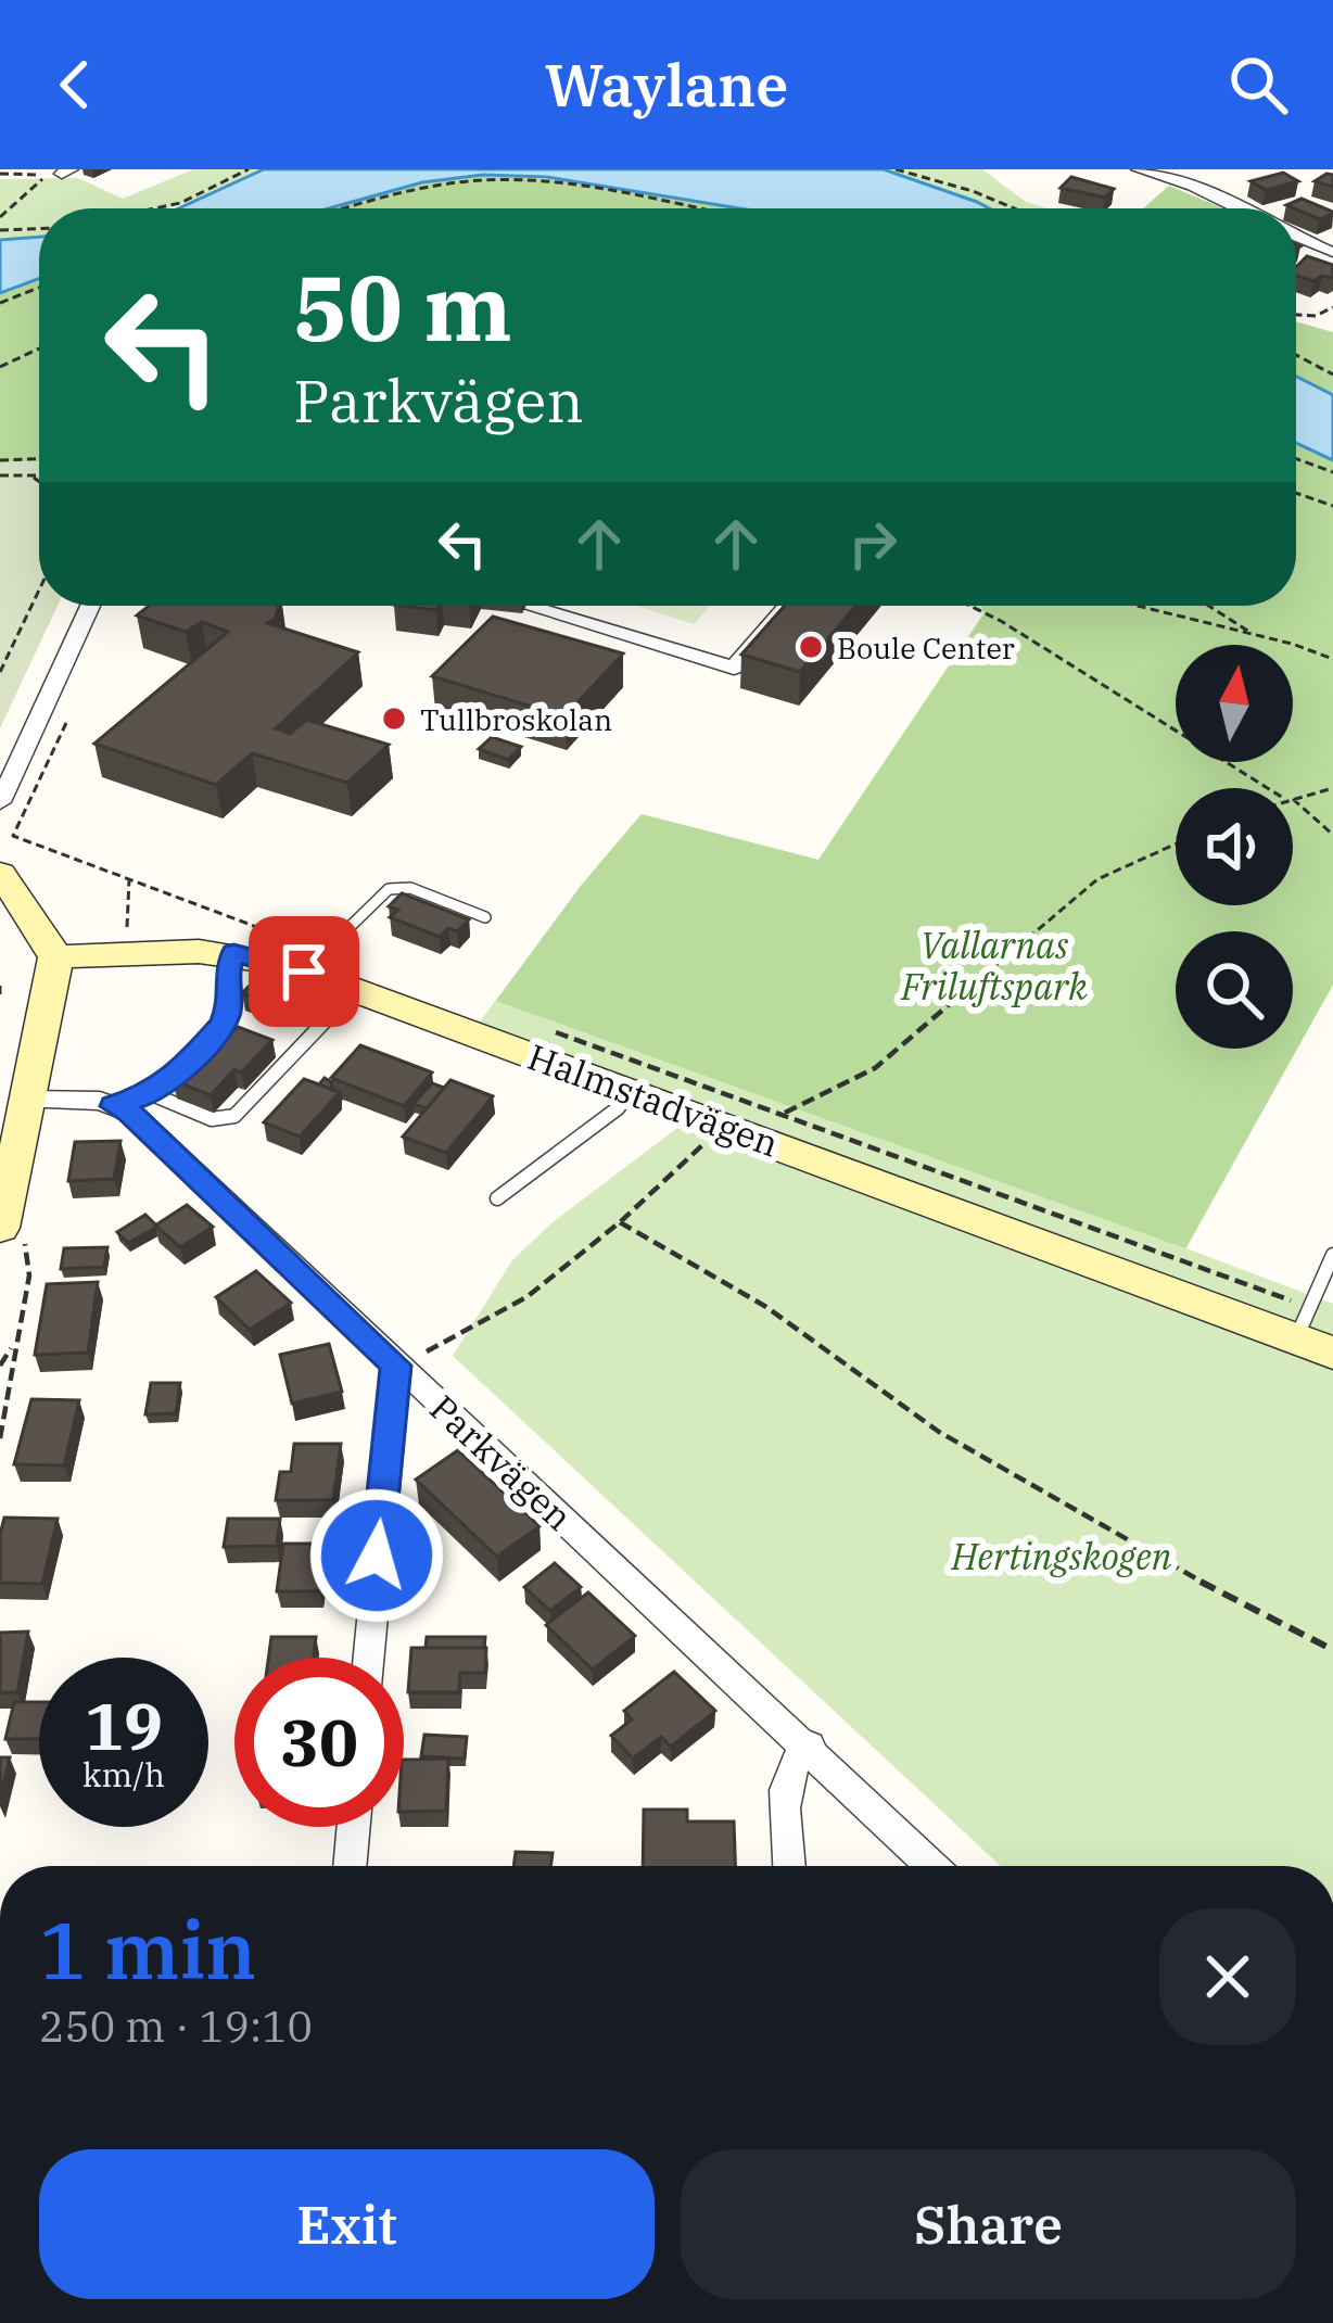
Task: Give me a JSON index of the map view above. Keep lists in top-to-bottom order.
{
  "streets": {
    "main road": ["Halmstadvägen"],
    "street": ["Parkvägen"]
  },
  "parks": ["Vallarnas Friluftspark", "Hertingskogen"],
  "places": ["Boule Center", "Tullbroskolan"],
  "north": "top",
  "page": {
    "header": "Waylane",
    "turn": ["50 m", "Parkvägen"],
    "speed": "19 km/h",
    "limit": "30",
    "heading": ["1 min", "250 m · 19:10"],
    "buttons": ["Exit", "Share"]
  }
}
